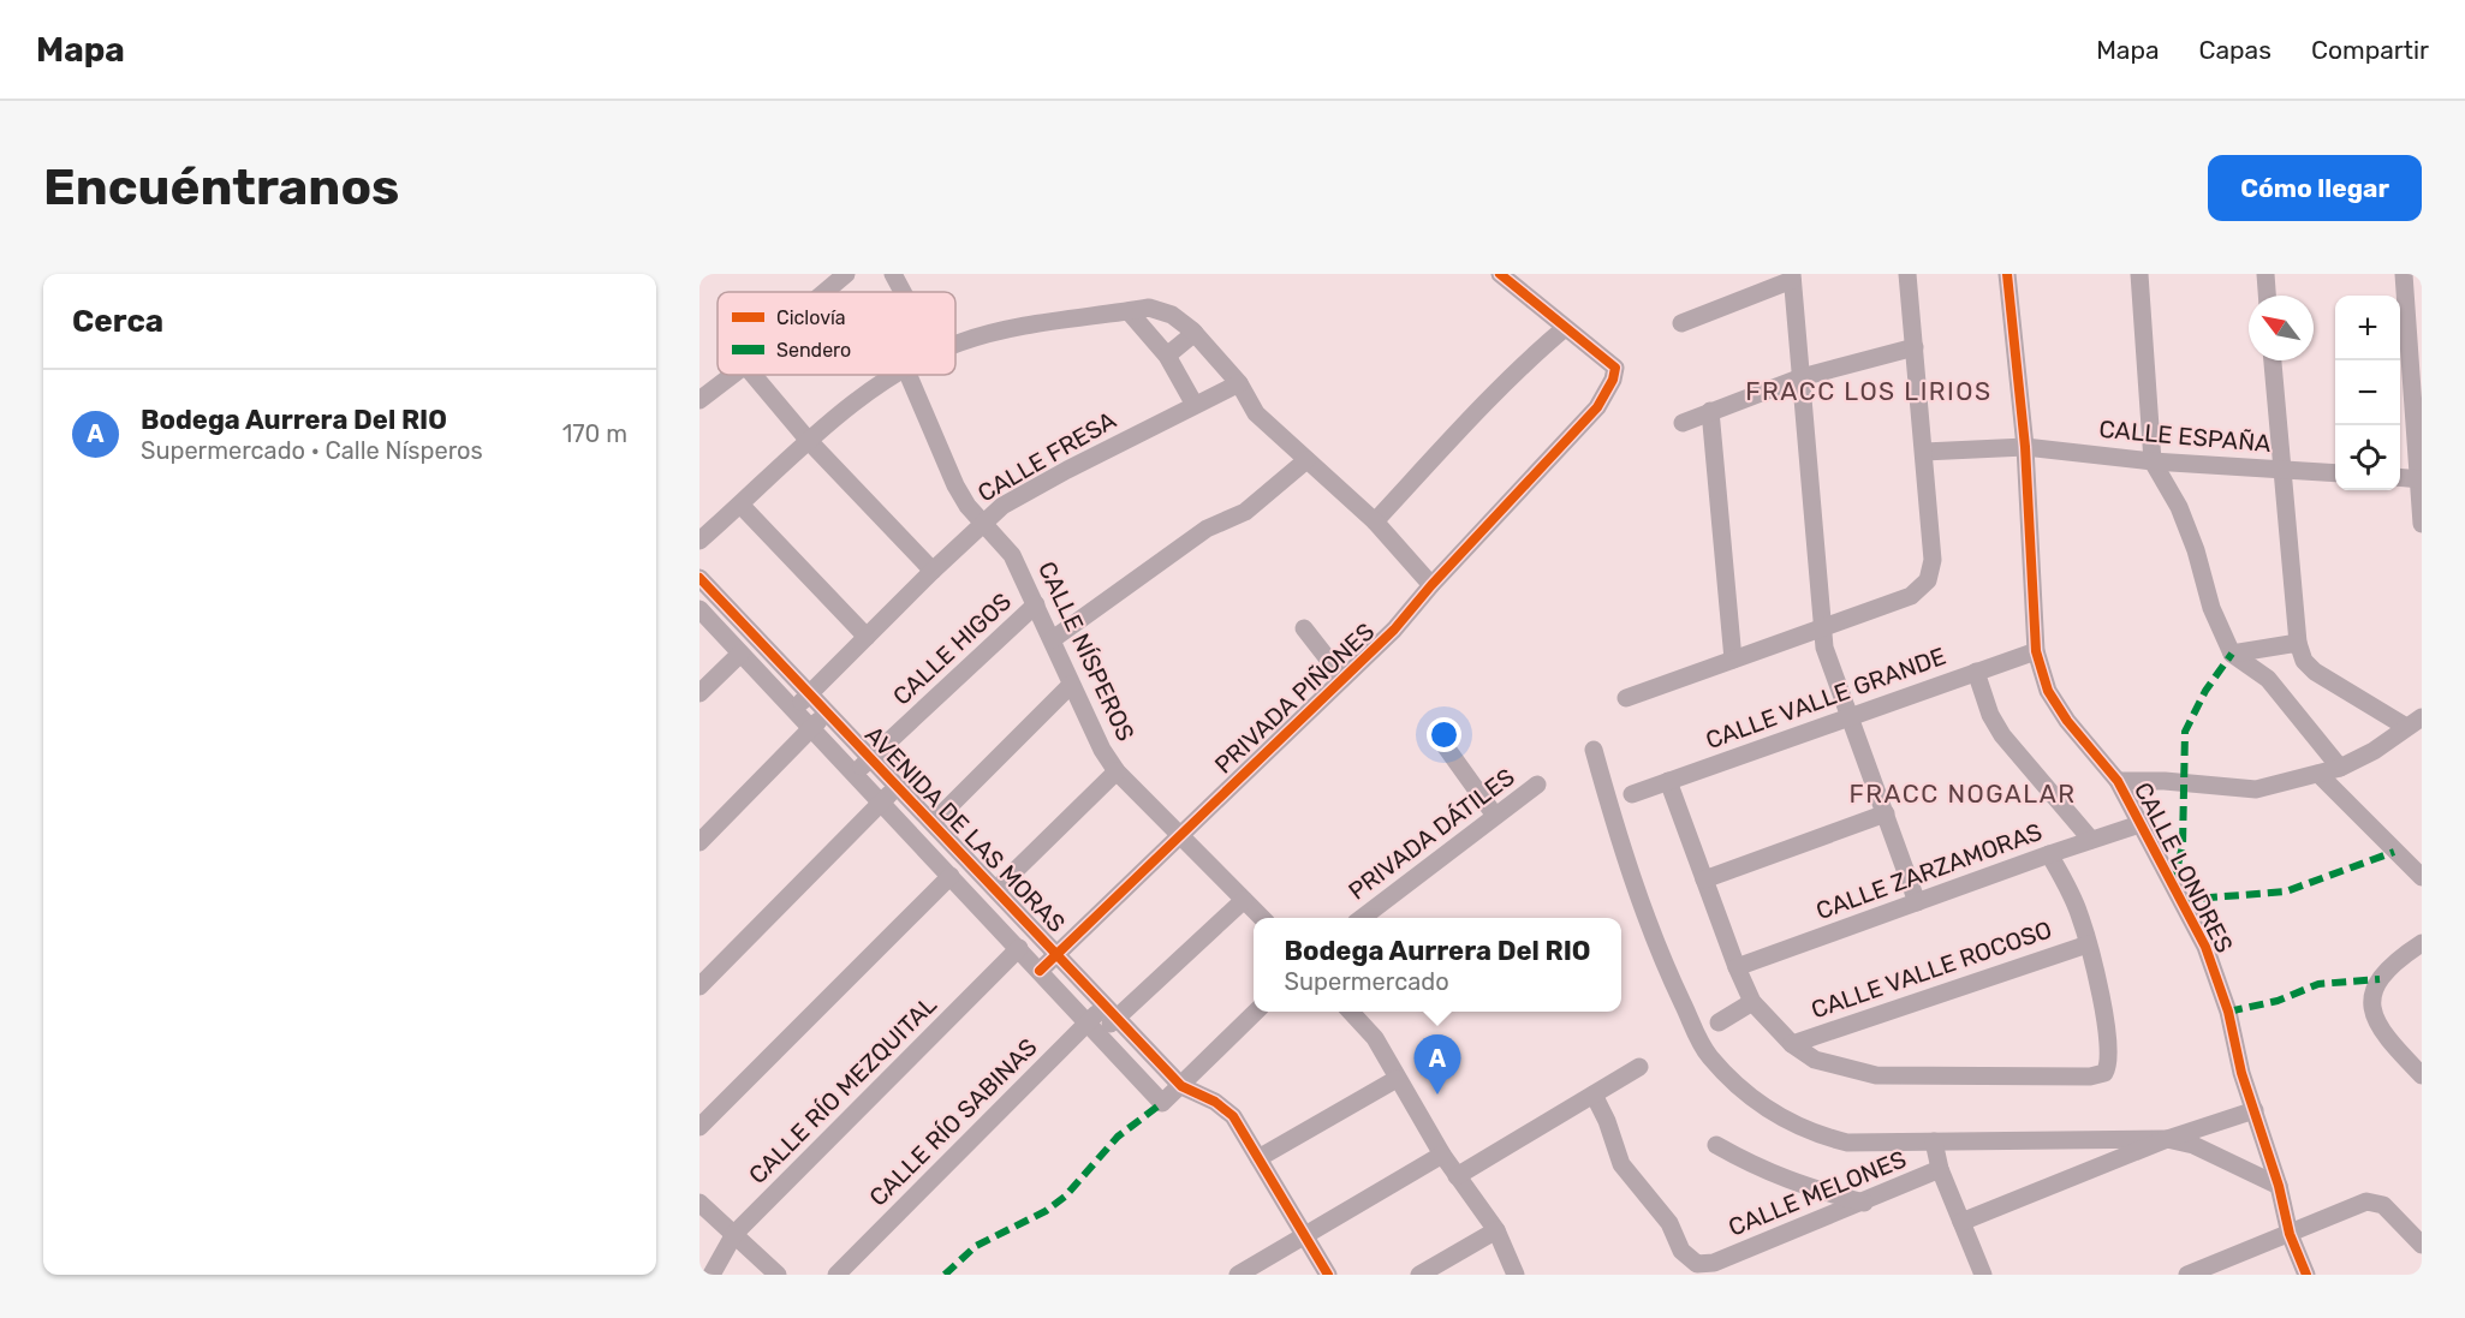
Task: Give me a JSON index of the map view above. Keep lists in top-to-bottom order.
{
  "streets": {
    "street": [
      "CALLE ESPAÑA",
      "CALLE FRESA",
      "CALLE HIGOS",
      "CALLE NÍSPEROS",
      "PRIVADA PIÑONES",
      "CALLE VALLE GRANDE",
      "AVENIDA DE LAS MORAS",
      "PRIVADA DÁTILES",
      "CALLE LONDRES",
      "CALLE ZARZAMORAS",
      "CALLE VALLE ROCOSO",
      "CALLE RÍO MEZQUITAL",
      "CALLE RÍO SABINAS",
      "CALLE MELONES"
    ]
  },
  "crossings": [
    ["CALLE ESPAÑA", "CALLE LONDRES"],
    ["CALLE FRESA", "CALLE NÍSPEROS"],
    ["CALLE FRESA", "AVENIDA DE LAS MORAS"],
    ["CALLE HIGOS", "CALLE NÍSPEROS"],
    ["CALLE HIGOS", "AVENIDA DE LAS MORAS"],
    ["CALLE NÍSPEROS", "PRIVADA PIÑONES"],
    ["CALLE NÍSPEROS", "CALLE RÍO SABINAS"],
    ["PRIVADA PIÑONES", "AVENIDA DE LAS MORAS"],
    ["CALLE VALLE GRANDE", "CALLE LONDRES"],
    ["AVENIDA DE LAS MORAS", "CALLE RÍO MEZQUITAL"],
    ["AVENIDA DE LAS MORAS", "CALLE RÍO SABINAS"],
    ["CALLE LONDRES", "CALLE ZARZAMORAS"]
  ],
  "districts": ["FRACC LOS LIRIOS", "FRACC NOGALAR"],
  "legend": ["Ciclovía", "Sendero"],
  "north": "top left",
  "page": {
    "header": "Mapa",
    "nav": ["Mapa", "Capas", "Compartir"],
    "buttons": "Cómo llegar",
    "title": "Encuéntranos",
    "heading": "Cerca",
    "map_buttons": ["+", "−"],
    "list": [
      {
        "mark": "A",
        "name": "Bodega Aurrera Del RIO",
        "note": "Supermercado · Calle Nísperos",
        "value": "170 m"
      }
    ],
    "popup": ["Bodega Aurrera Del RIO", "Supermercado"],
    "pins": "A"
  }
}
